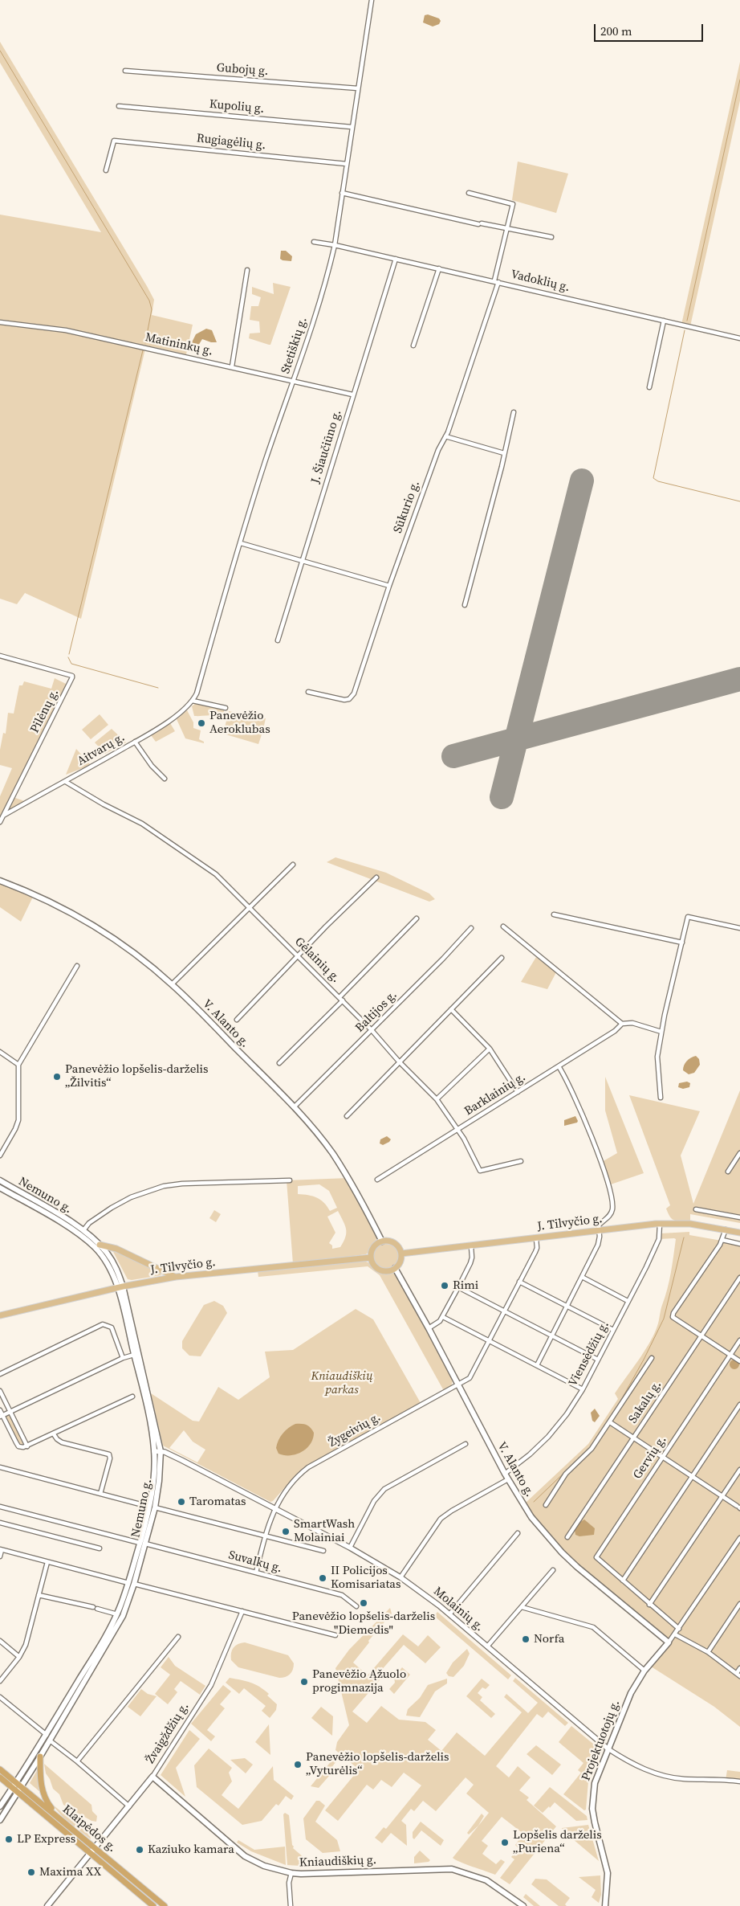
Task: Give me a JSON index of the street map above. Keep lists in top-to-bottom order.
{
  "streets": {
    "highway": ["Klaipėdos g."],
    "main road": [
      "V. Alanto g.",
      "Nemuno g.",
      "J. Tilvyčio g.",
      "Žvaigždžių g.",
      "Projektuotojų g.",
      "Kniaudiškių g."
    ],
    "street": [
      "Gubojų g.",
      "Kupolių g.",
      "Rugiagėlių g.",
      "Vadoklių g.",
      "Matininkų g.",
      "Stetiškių g.",
      "J. Šiaučiūno g.",
      "Sūkurio g.",
      "Pilėnų g.",
      "Aitvarų g.",
      "Gėlainių g.",
      "Baltijos g.",
      "Barklainių g.",
      "Viensėdžių g.",
      "Sakalų g.",
      "Žygeivių g.",
      "Gervių g.",
      "Suvalkų g.",
      "Molainių g."
    ]
  },
  "crossings": [
    ["Gubojų g.", "Stetiškių g."],
    ["Kupolių g.", "Stetiškių g."],
    ["Rugiagėlių g.", "Stetiškių g."],
    ["Vadoklių g.", "Stetiškių g."],
    ["Vadoklių g.", "J. Šiaučiūno g."],
    ["Vadoklių g.", "Sūkurio g."],
    ["Matininkų g.", "Stetiškių g."],
    ["Matininkų g.", "J. Šiaučiūno g."],
    ["Stetiškių g.", "Aitvarų g."],
    ["Pilėnų g.", "Aitvarų g."],
    ["Aitvarų g.", "Gėlainių g."],
    ["Gėlainių g.", "Baltijos g."],
    ["Gėlainių g.", "Barklainių g."],
    ["Baltijos g.", "V. Alanto g."],
    ["V. Alanto g.", "J. Tilvyčio g."],
    ["V. Alanto g.", "Viensėdžių g."],
    ["V. Alanto g.", "Žygeivių g."],
    ["V. Alanto g.", "Projektuotojų g."],
    ["Nemuno g.", "J. Tilvyčio g."],
    ["Nemuno g.", "Suvalkų g."],
    ["Nemuno g.", "Molainių g."],
    ["Nemuno g.", "Klaipėdos g."],
    ["J. Tilvyčio g.", "Viensėdžių g."],
    ["J. Tilvyčio g.", "Žygeivių g."],
    ["Žygeivių g.", "Suvalkų g."],
    ["Žygeivių g.", "Molainių g."],
    ["Molainių g.", "Projektuotojų g."],
    ["Žvaigždžių g.", "Klaipėdos g."],
    ["Žvaigždžių g.", "Kniaudiškių g."]
  ],
  "parks": ["Kniaudiškių parkas"],
  "places": [
    "Panevėžio Aeroklubas",
    "Panevėžio lopšelis-darželis „Žilvitis“",
    "Rimi",
    "Taromatas",
    "SmartWash Molainiai",
    "II Policijos Komisariatas",
    "Panevėžio lopšelis-darželis \"Diemedis\"",
    "Norfa",
    "Panevėžio Ąžuolo progimnazija",
    "Panevėžio lopšelis-darželis „Vyturėlis“",
    "LP Express",
    "Lopšelis darželis „Puriena“",
    "Kaziuko kamara",
    "Maxima XX"
  ],
  "scale_bar": "200 m"
}
